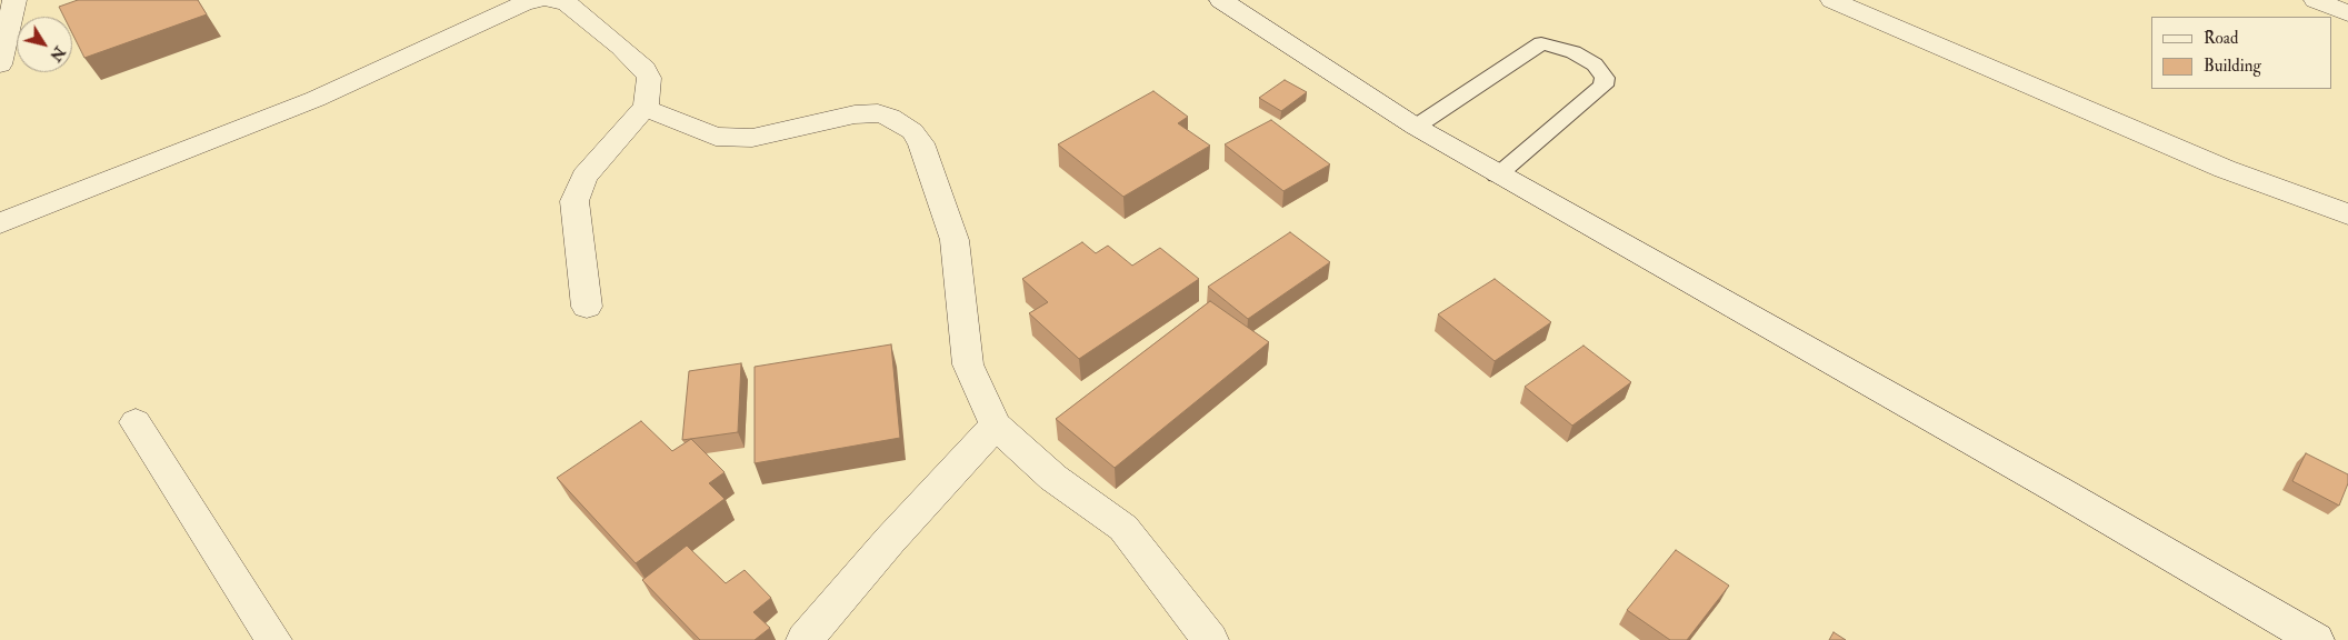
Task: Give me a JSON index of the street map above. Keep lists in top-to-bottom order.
{
  "legend": ["Road", "Building"],
  "north": "bottom right"
}
